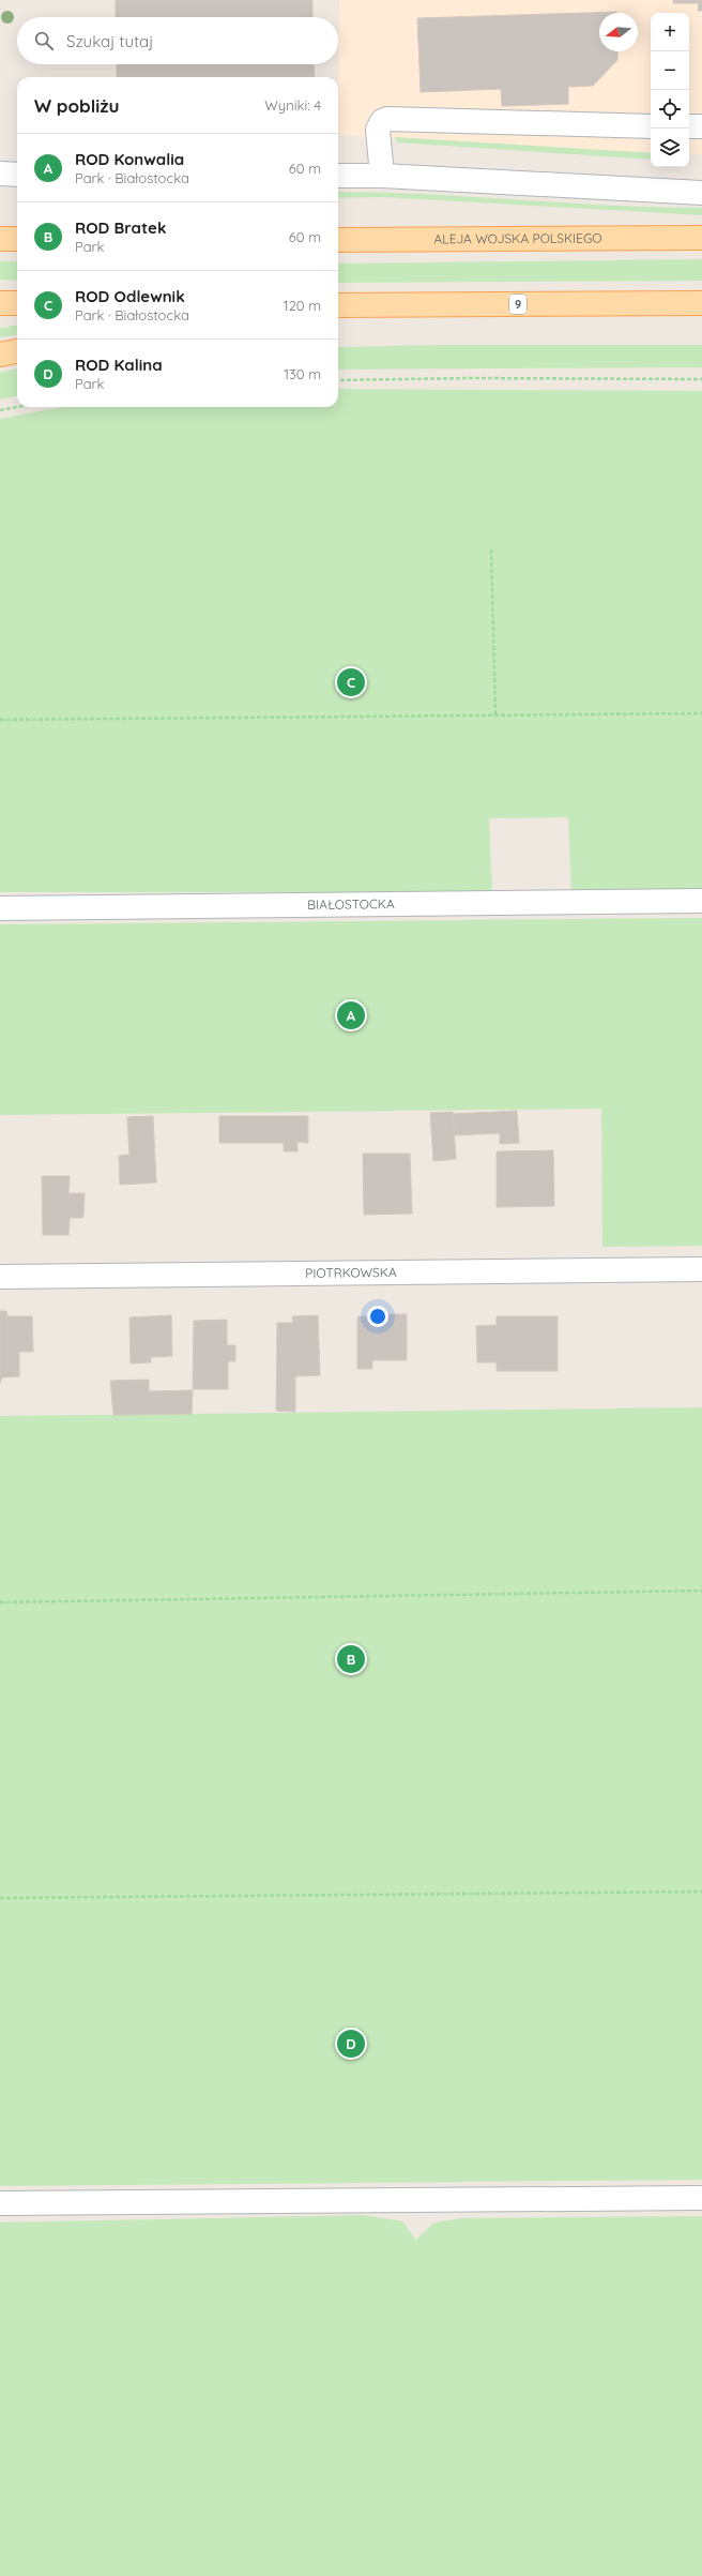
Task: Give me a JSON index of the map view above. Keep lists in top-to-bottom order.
{
  "streets": {
    "main road": ["ALEJA WOJSKA POLSKIEGO", "9"],
    "street": ["BIAŁOSTOCKA", "PIOTRKOWSKA"]
  },
  "north": "left",
  "page": {
    "map_buttons": ["+", "−"],
    "search": "Szukaj tutaj",
    "heading": ["W pobliżu", "Wyniki: 4"],
    "list": [
      {
        "mark": "A",
        "name": "ROD Konwalia",
        "note": "Park · Białostocka",
        "value": "60 m"
      },
      {
        "mark": "B",
        "name": "ROD Bratek",
        "note": "Park",
        "value": "60 m"
      },
      {
        "mark": "C",
        "name": "ROD Odlewnik",
        "note": "Park · Białostocka",
        "value": "120 m"
      },
      {
        "mark": "D",
        "name": "ROD Kalina",
        "note": "Park",
        "value": "130 m"
      }
    ],
    "pins": [
      "C",
      "A",
      "B",
      "D"
    ]
  }
}
